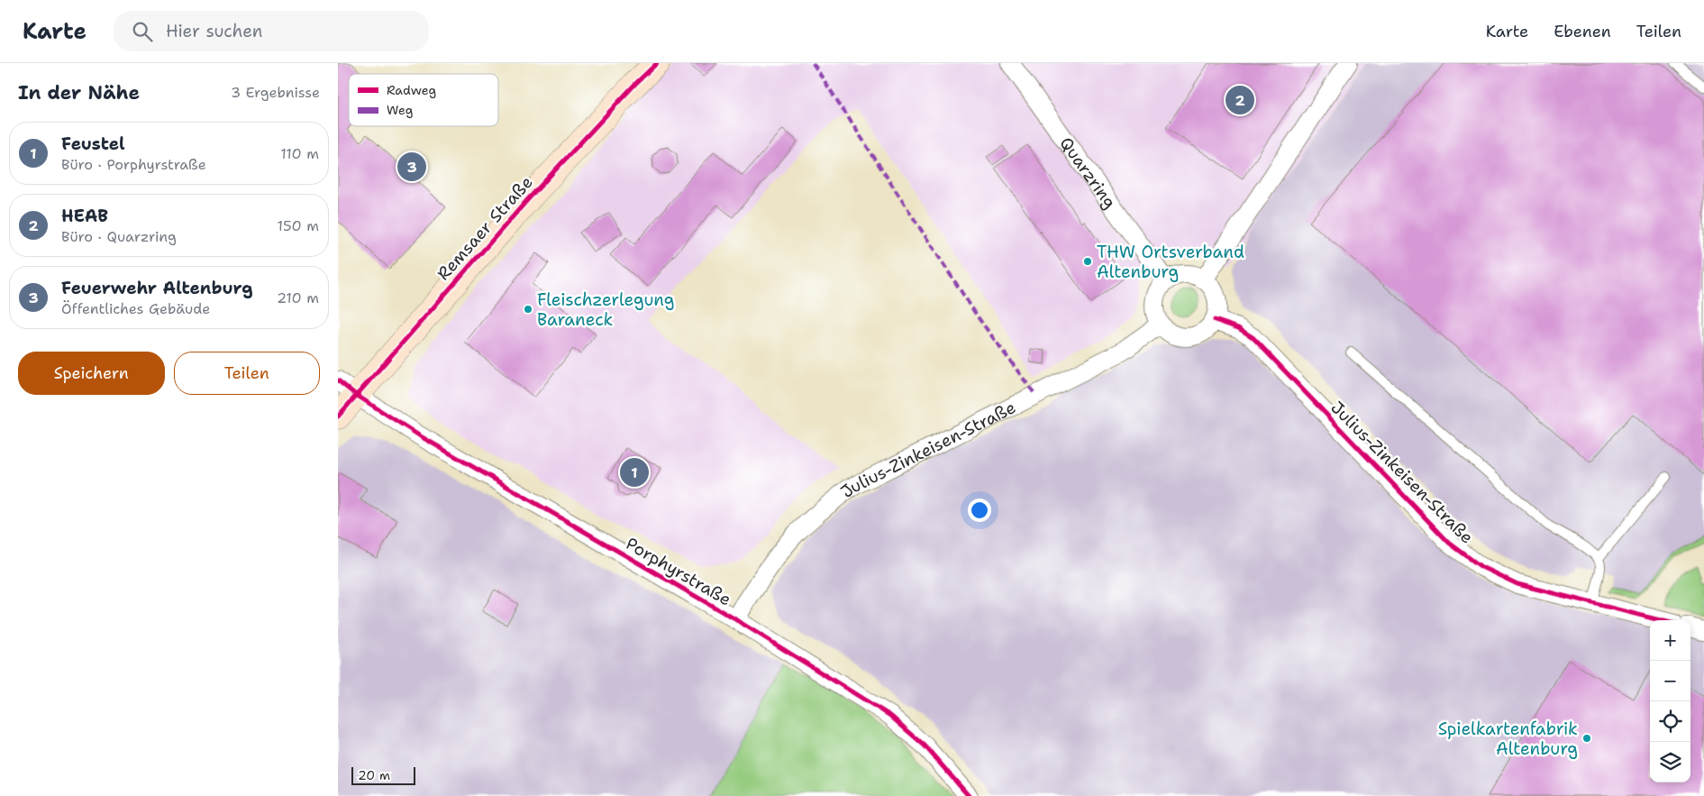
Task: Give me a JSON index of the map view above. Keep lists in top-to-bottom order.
{
  "streets": {
    "street": [
      "Quarzring",
      "Remsaer Straße",
      "Julius-Zinkeisen-Straße",
      "Porphyrstraße"
    ]
  },
  "crossings": [
    ["Quarzring", "Julius-Zinkeisen-Straße"],
    ["Remsaer Straße", "Porphyrstraße"],
    ["Julius-Zinkeisen-Straße", "Porphyrstraße"]
  ],
  "places": ["THW Ortsverband Altenburg", "Fleischzerlegung Baraneck", "Spielkartenfabrik Altenburg"],
  "legend": ["Radweg", "Weg"],
  "scale_bar": "20 m",
  "page": {
    "header": "Karte",
    "search": "Hier suchen",
    "nav": ["Karte", "Ebenen", "Teilen"],
    "heading": ["In der Nähe", "3 Ergebnisse"],
    "pins": ["2", "3", "1"],
    "list": [
      {
        "mark": "1",
        "name": "Feustel",
        "note": "Büro · Porphyrstraße",
        "value": "110 m"
      },
      {
        "mark": "2",
        "name": "HEAB",
        "note": "Büro · Quarzring",
        "value": "150 m"
      },
      {
        "mark": "3",
        "name": "Feuerwehr Altenburg",
        "note": "Öffentliches Gebäude",
        "value": "210 m"
      }
    ],
    "buttons": ["Speichern", "Teilen"],
    "map_buttons": ["+", "−"],
    "scale": "20 m"
  }
}
